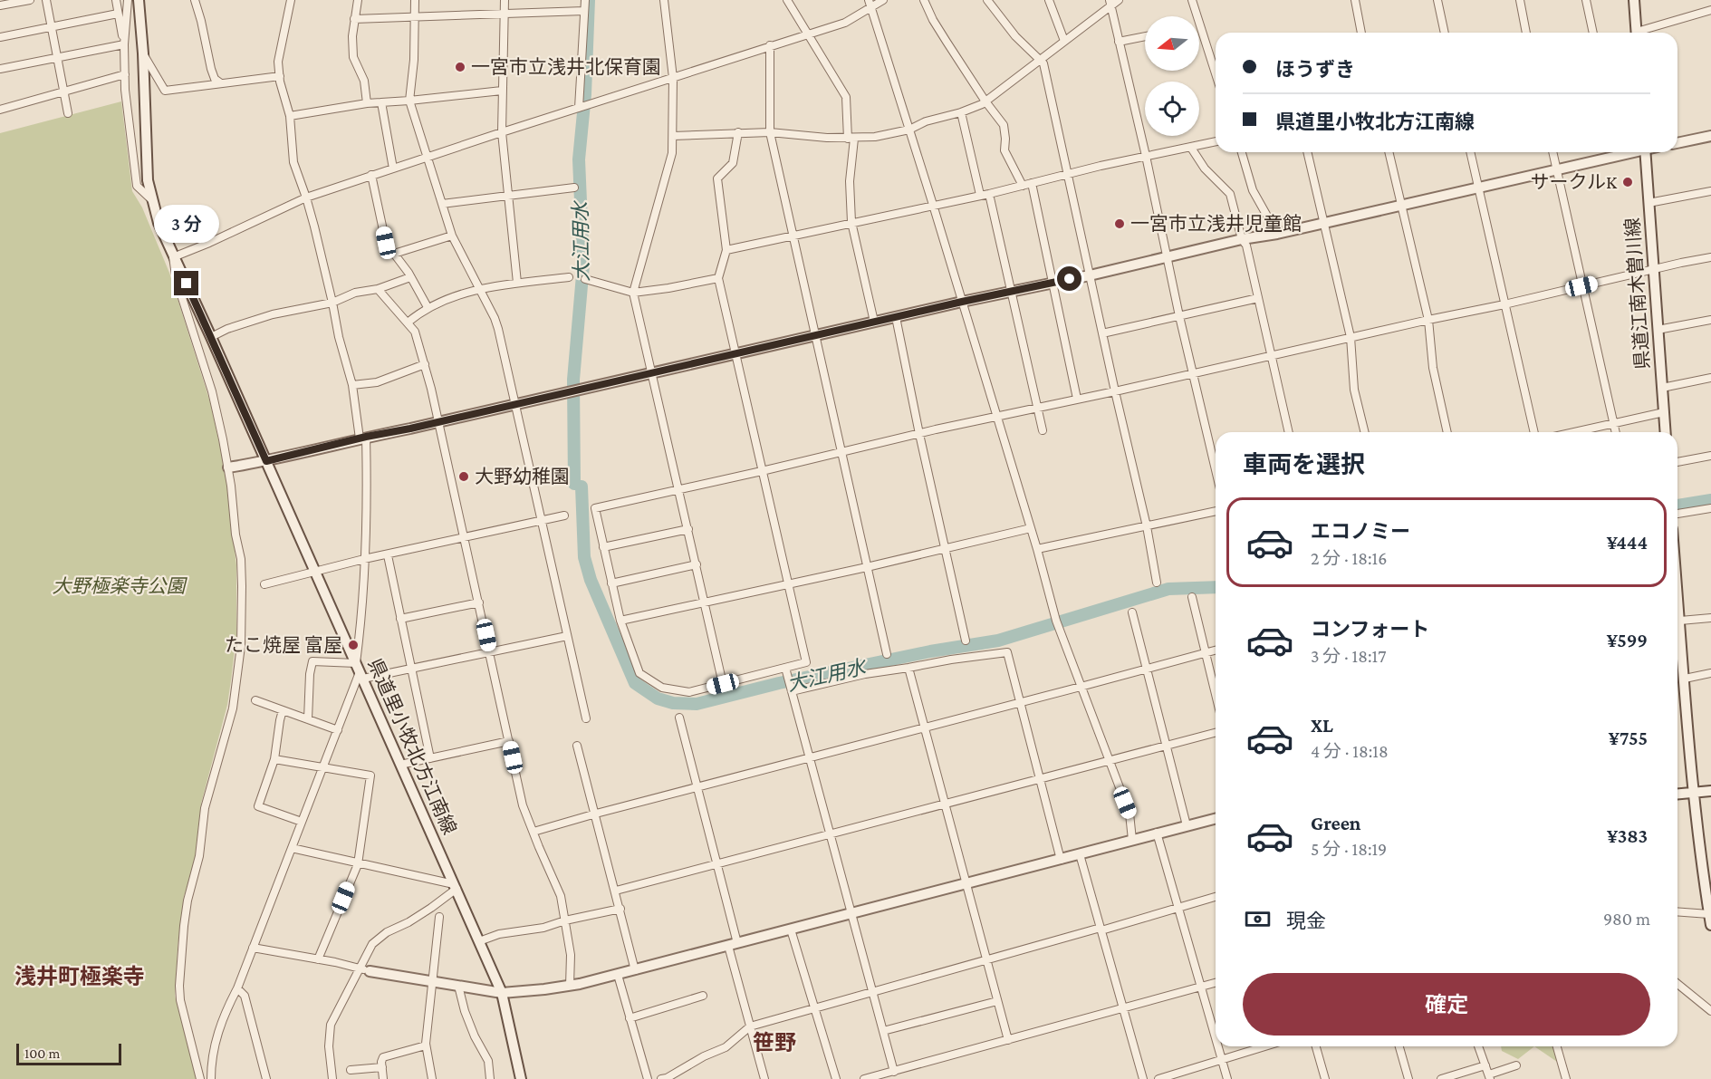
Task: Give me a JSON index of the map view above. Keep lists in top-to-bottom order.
{
  "streets": {
    "street": ["県道江南木曽川線", "県道里小牧北方江南線"]
  },
  "districts": ["浅井町極楽寺", "笹野"],
  "water": ["大江用水"],
  "parks": ["大野極楽寺公園"],
  "places": [
    "一宮市立浅井北保育園",
    "サークルK",
    "一宮市立浅井児童館",
    "大野幼稚園",
    "たこ焼屋 富屋"
  ],
  "scale_bar": "100 m",
  "north": "left",
  "page": {
    "banner": ["ほうずき", "県道里小牧北方江南線"],
    "bubble": "3 分",
    "heading": "車両を選択",
    "list": [
      {
        "name": "エコノミー",
        "note": "2 分 · 18:16",
        "value": "¥444"
      },
      {
        "name": "コンフォート",
        "note": "3 分 · 18:17",
        "value": "¥599"
      },
      {
        "name": "XL",
        "note": "4 分 · 18:18",
        "value": "¥755"
      },
      {
        "name": "Green",
        "note": "5 分 · 18:19",
        "value": "¥383"
      }
    ],
    "pay": ["現金", "980 m"],
    "buttons": "確定",
    "scale": "100 m"
  }
}
